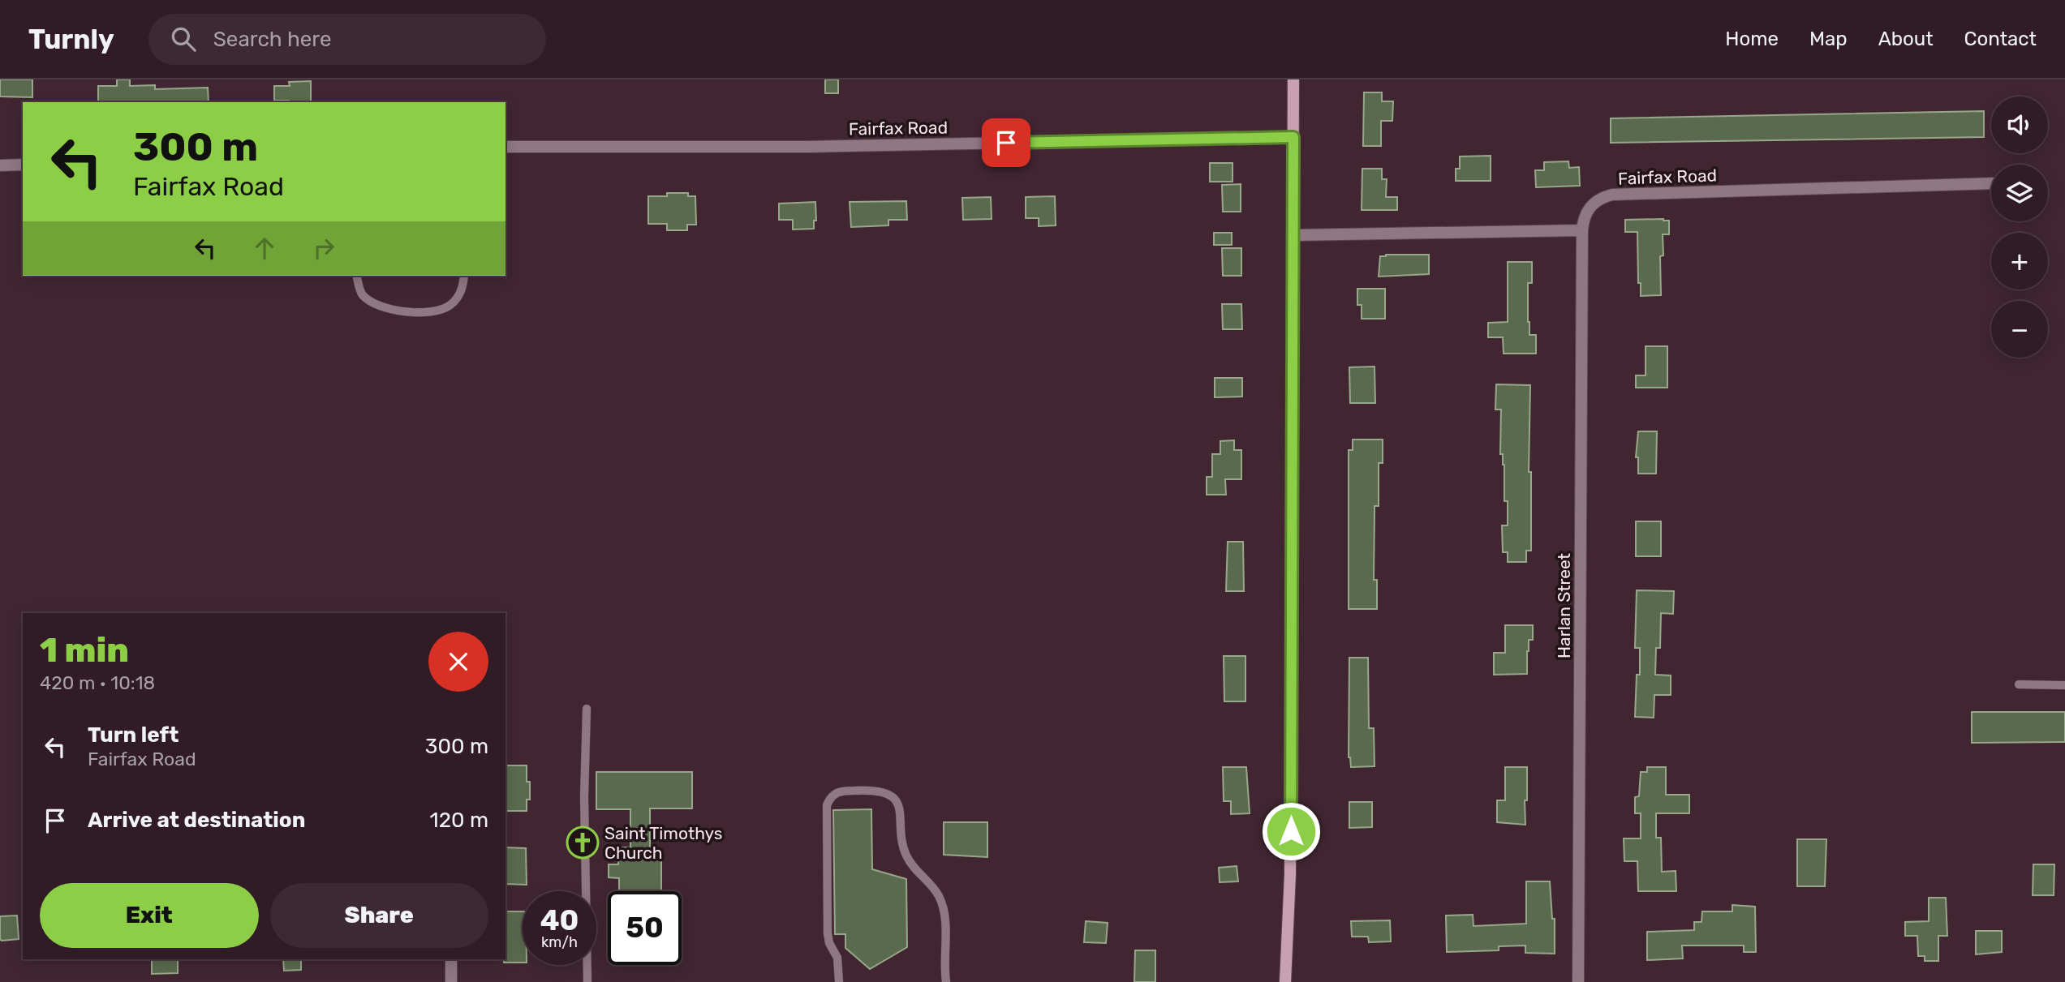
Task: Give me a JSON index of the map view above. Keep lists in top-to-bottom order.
{
  "streets": {
    "street": ["Fairfax Road", "Harlan Street"]
  },
  "crossings": [
    ["Fairfax Road", "Harlan Street"]
  ],
  "places": {
    "church": ["Saint Timothys Church"]
  },
  "page": {
    "header": "Turnly",
    "search": "Search here",
    "nav": [
      "Home",
      "Map",
      "About",
      "Contact"
    ],
    "map_buttons": ["+", "−"],
    "turn": ["300 m", "Fairfax Road"],
    "heading": ["1 min", "420 m · 10:18"],
    "list": [
      {
        "name": "Turn left",
        "note": "Fairfax Road",
        "value": "300 m"
      },
      {
        "name": "Arrive at destination",
        "value": "120 m"
      }
    ],
    "buttons": ["Exit", "Share"],
    "speed": "40 km/h",
    "limit": "50"
  }
}
